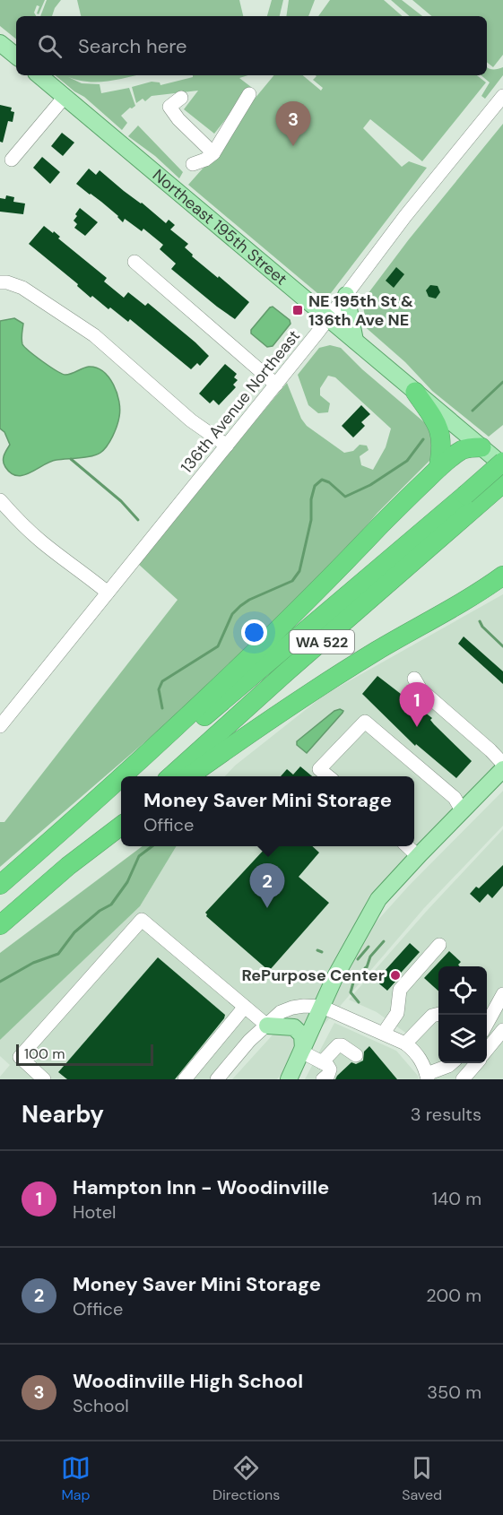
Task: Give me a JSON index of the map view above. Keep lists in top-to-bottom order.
{
  "streets": {
    "highway": ["WA 522"],
    "main road": ["Northeast 195th Street"],
    "street": ["136th Avenue Northeast"]
  },
  "crossings": [
    ["Northeast 195th Street", "136th Avenue Northeast"],
    ["Northeast 195th Street", "WA 522"]
  ],
  "places": {
    "transit": ["NE 195th St & 136th Ave NE"],
    "other": ["RePurpose Center"]
  },
  "scale_bar": "100 m",
  "page": {
    "search": "Search here",
    "pins": ["3", "1", "2"],
    "popup": ["Money Saver Mini Storage", "Office"],
    "scale": "100 m",
    "heading": ["Nearby", "3 results"],
    "list": [
      {
        "mark": "1",
        "name": "Hampton Inn - Woodinville",
        "note": "Hotel",
        "value": "140 m"
      },
      {
        "mark": "2",
        "name": "Money Saver Mini Storage",
        "note": "Office",
        "value": "200 m"
      },
      {
        "mark": "3",
        "name": "Woodinville High School",
        "note": "School",
        "value": "350 m"
      }
    ],
    "nav": ["Map", "Directions", "Saved"]
  }
}
